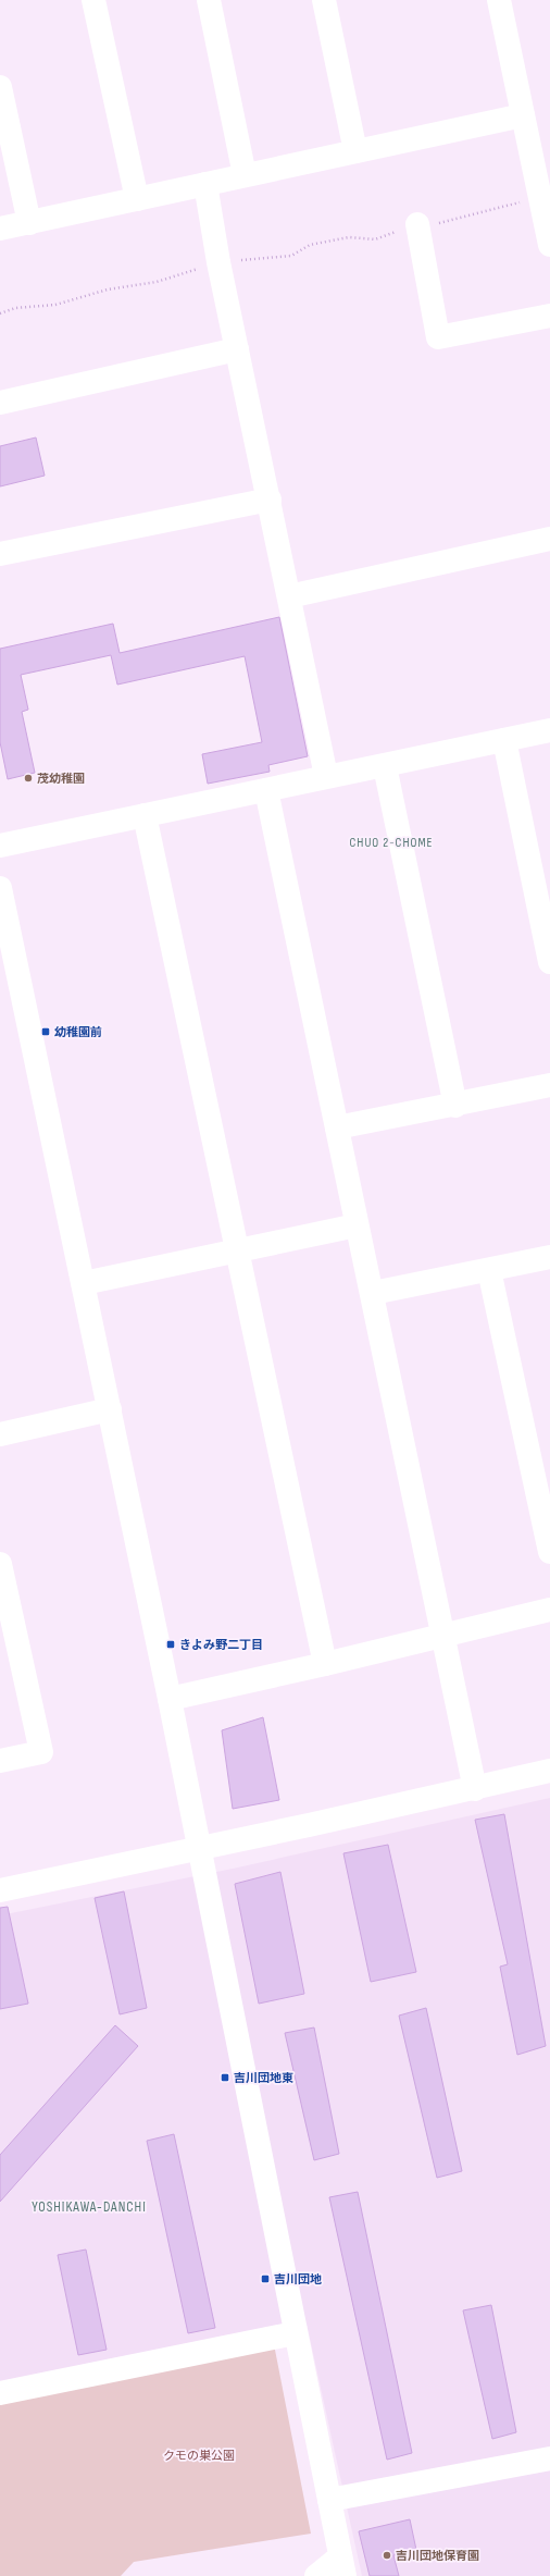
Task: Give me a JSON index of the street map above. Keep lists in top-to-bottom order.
{
  "districts": ["CHUO 2-CHOME", "YOSHIKAWA-DANCHI"],
  "parks": ["クモの巣公園"],
  "places": {
    "other": ["茂幼稚園", "吉川団地保育園"],
    "transit": [
      "幼稚園前",
      "きよみ野二丁目",
      "吉川団地東",
      "吉川団地"
    ]
  }
}
